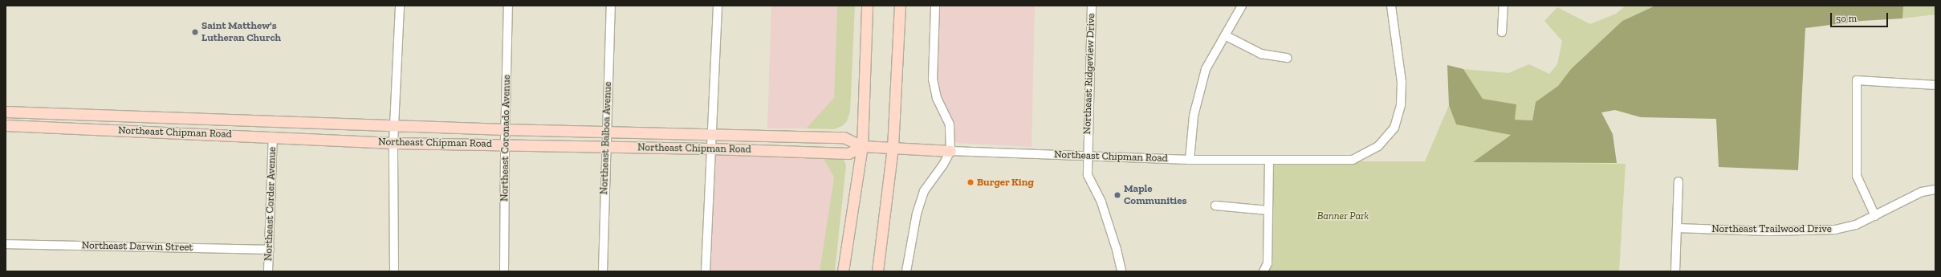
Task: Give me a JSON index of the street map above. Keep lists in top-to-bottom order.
{
  "streets": {
    "main road": ["Northeast Chipman Road"],
    "street": [
      "Northeast Ridgeview Drive",
      "Northeast Coronado Avenue",
      "Northeast Balboa Avenue",
      "Northeast Corder Avenue",
      "Northeast Trailwood Drive",
      "Northeast Darwin Street"
    ]
  },
  "crossings": [
    ["Northeast Ridgeview Drive", "Northeast Chipman Road"],
    ["Northeast Chipman Road", "Northeast Coronado Avenue"],
    ["Northeast Chipman Road", "Northeast Balboa Avenue"],
    ["Northeast Chipman Road", "Northeast Corder Avenue"],
    ["Northeast Corder Avenue", "Northeast Darwin Street"]
  ],
  "parks": ["Banner Park"],
  "places": ["Saint Matthew's Lutheran Church", "Burger King", "Maple Communities"],
  "scale_bar": "50 m"
}
